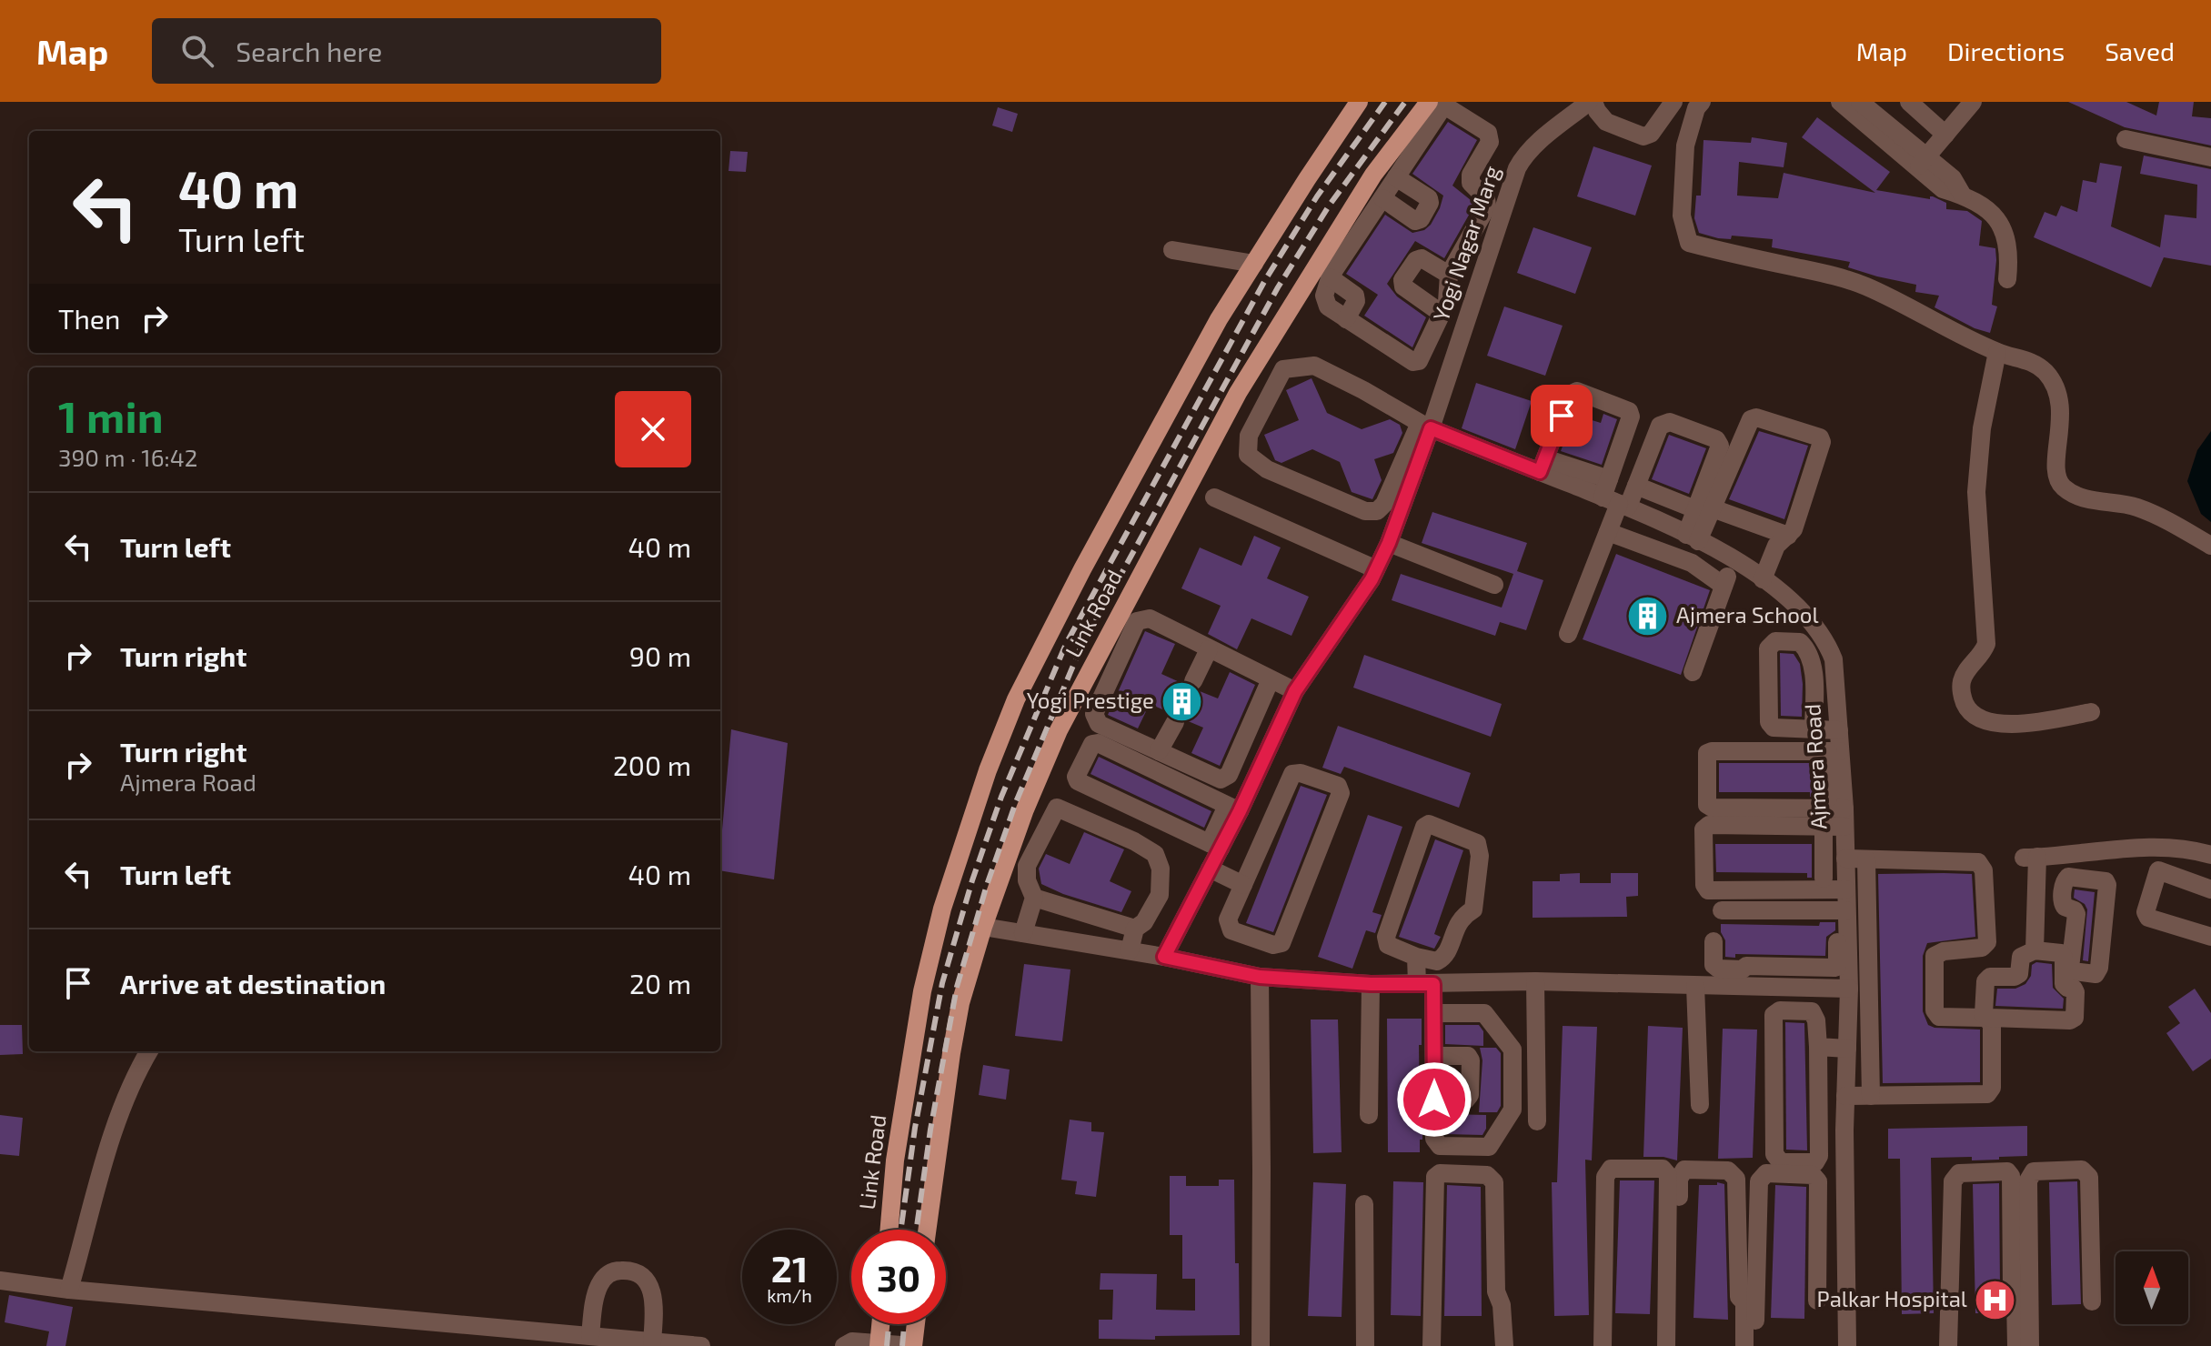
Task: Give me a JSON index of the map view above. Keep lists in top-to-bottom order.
{
  "streets": {
    "main road": ["Link Road"],
    "street": ["Yogi Nagar Marg", "Ajmera Road"]
  },
  "crossings": [
    ["Yogi Nagar Marg", "Ajmera Road"]
  ],
  "places": {
    "building": ["Ajmera School", "Yogi Prestige"],
    "hospital": ["Palkar Hospital"]
  },
  "north": "top",
  "page": {
    "header": "Map",
    "search": "Search here",
    "nav": ["Map", "Directions", "Saved"],
    "turn": ["40 m", "Turn left"],
    "then": "Then",
    "heading": ["1 min", "390 m · 16:42"],
    "list": [
      {
        "name": "Turn left",
        "value": "40 m"
      },
      {
        "name": "Turn right",
        "value": "90 m"
      },
      {
        "name": "Turn right",
        "note": "Ajmera Road",
        "value": "200 m"
      },
      {
        "name": "Turn left",
        "value": "40 m"
      },
      {
        "name": "Arrive at destination",
        "value": "20 m"
      }
    ],
    "speed": "21 km/h",
    "limit": "30"
  }
}
